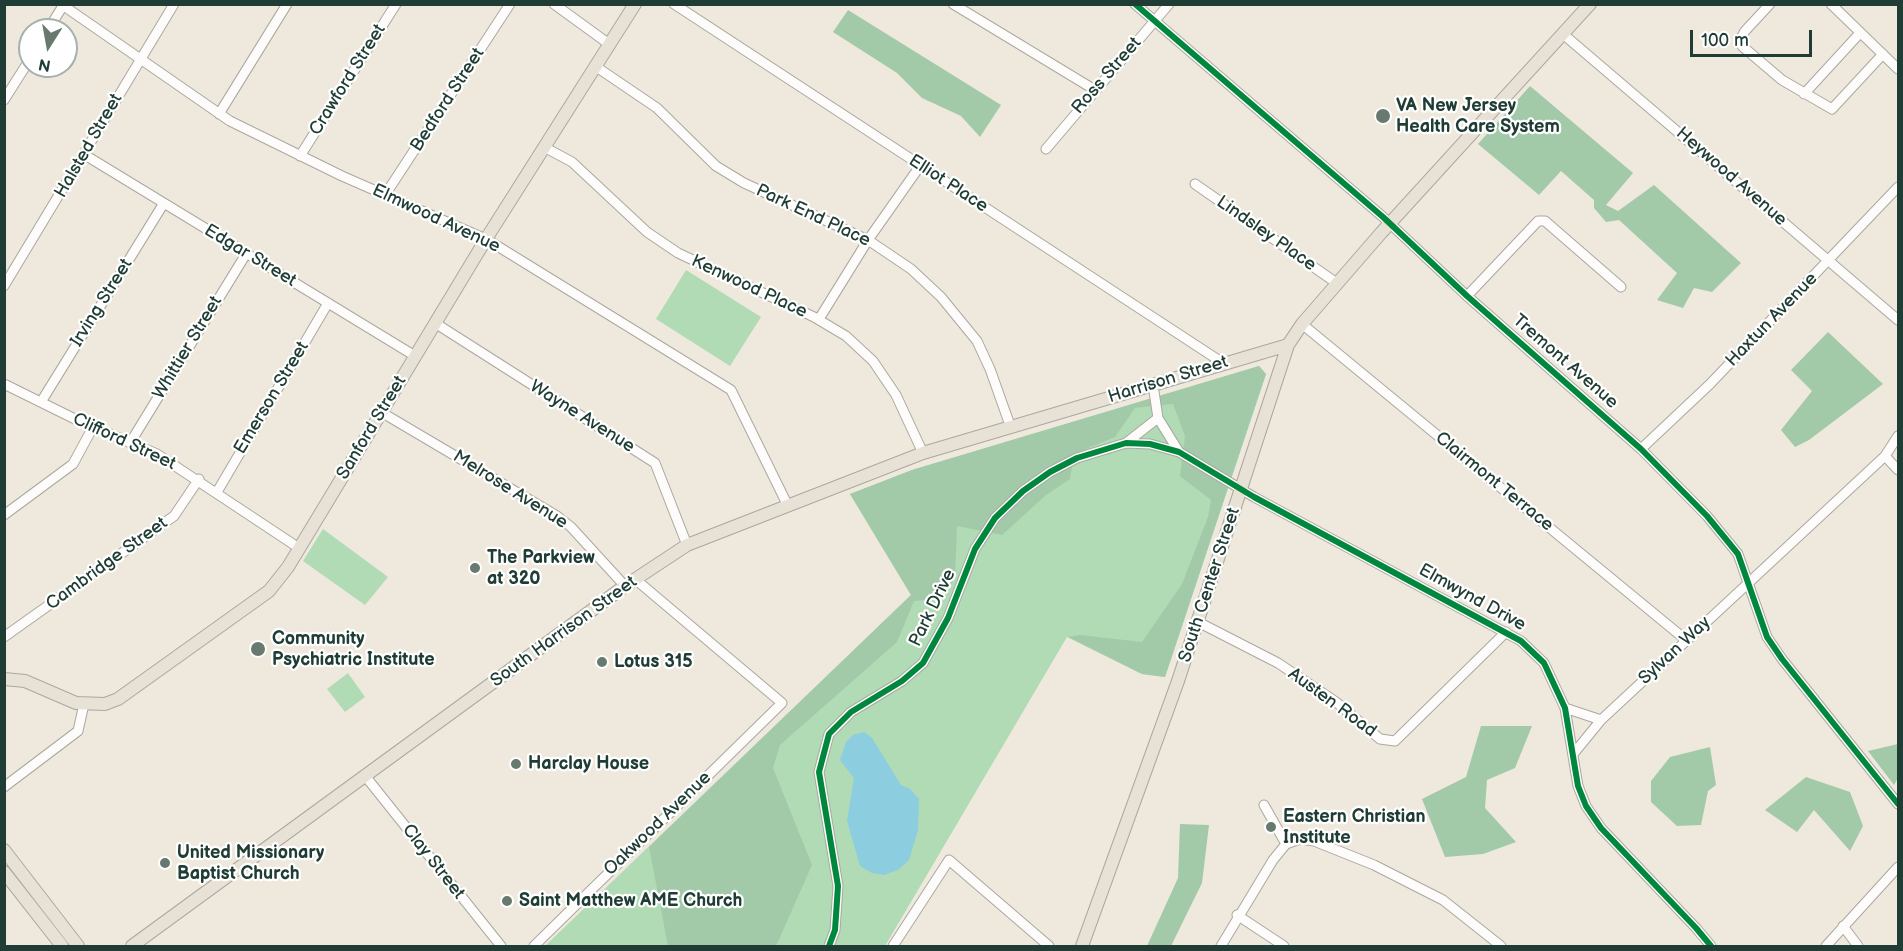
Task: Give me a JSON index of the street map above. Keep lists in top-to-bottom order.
{
  "streets": {
    "main road": [
      "Harrison Street",
      "Sanford Street",
      "South Center Street",
      "South Harrison Street"
    ],
    "street": [
      "Ross Street",
      "Crawford Street",
      "Bedford Street",
      "Halsted Street",
      "Heywood Avenue",
      "Elliot Place",
      "Park End Place",
      "Elmwood Avenue",
      "Lindsley Place",
      "Edgar Street",
      "Kenwood Place",
      "Irving Street",
      "Haxtun Avenue",
      "Whittier Street",
      "Tremont Avenue",
      "Emerson Street",
      "Wayne Avenue",
      "Clifford Street",
      "Clairmont Terrace",
      "Melrose Avenue",
      "Cambridge Street",
      "Elmwynd Drive",
      "Park Drive",
      "Sylvan Way",
      "Austen Road",
      "Oakwood Avenue",
      "Clay Street"
    ]
  },
  "crossings": [
    ["Ross Street", "Tremont Avenue"],
    ["Crawford Street", "Elmwood Avenue"],
    ["Bedford Street", "Elmwood Avenue"],
    ["Halsted Street", "Elmwood Avenue"],
    ["Halsted Street", "Edgar Street"],
    ["Heywood Avenue", "Haxtun Avenue"],
    ["Heywood Avenue", "South Center Street"],
    ["Elliot Place", "Harrison Street"],
    ["Park End Place", "Sanford Street"],
    ["Park End Place", "South Harrison Street"],
    ["Elmwood Avenue", "Sanford Street"],
    ["Elmwood Avenue", "South Harrison Street"],
    ["Lindsley Place", "South Center Street"],
    ["Edgar Street", "Irving Street"],
    ["Edgar Street", "Whittier Street"],
    ["Edgar Street", "Emerson Street"],
    ["Edgar Street", "Sanford Street"],
    ["Kenwood Place", "Sanford Street"],
    ["Kenwood Place", "South Harrison Street"],
    ["Irving Street", "Clifford Street"],
    ["Haxtun Avenue", "Tremont Avenue"],
    ["Whittier Street", "Clifford Street"],
    ["Tremont Avenue", "South Center Street"],
    ["Tremont Avenue", "Sylvan Way"],
    ["Harrison Street", "South Center Street"],
    ["Harrison Street", "South Harrison Street"],
    ["Emerson Street", "Clifford Street"],
    ["Wayne Avenue", "Sanford Street"],
    ["Wayne Avenue", "South Harrison Street"],
    ["Sanford Street", "Clifford Street"],
    ["Sanford Street", "Melrose Avenue"],
    ["Clifford Street", "Cambridge Street"],
    ["Clairmont Terrace", "South Center Street"],
    ["Clairmont Terrace", "Sylvan Way"],
    ["Melrose Avenue", "South Harrison Street"],
    ["Melrose Avenue", "Oakwood Avenue"],
    ["South Center Street", "Elmwynd Drive"],
    ["South Center Street", "Park Drive"],
    ["South Center Street", "Austen Road"],
    ["Elmwynd Drive", "Park Drive"],
    ["Elmwynd Drive", "Sylvan Way"],
    ["Elmwynd Drive", "Austen Road"],
    ["South Harrison Street", "Clay Street"]
  ],
  "places": [
    "VA New Jersey Health Care System",
    "The Parkview at 320",
    "Community Psychiatric Institute",
    "Lotus 315",
    "Harclay House",
    "Eastern Christian Institute",
    "United Missionary Baptist Church",
    "Saint Matthew AME Church"
  ],
  "scale_bar": "100 m",
  "north": "bottom"
}
